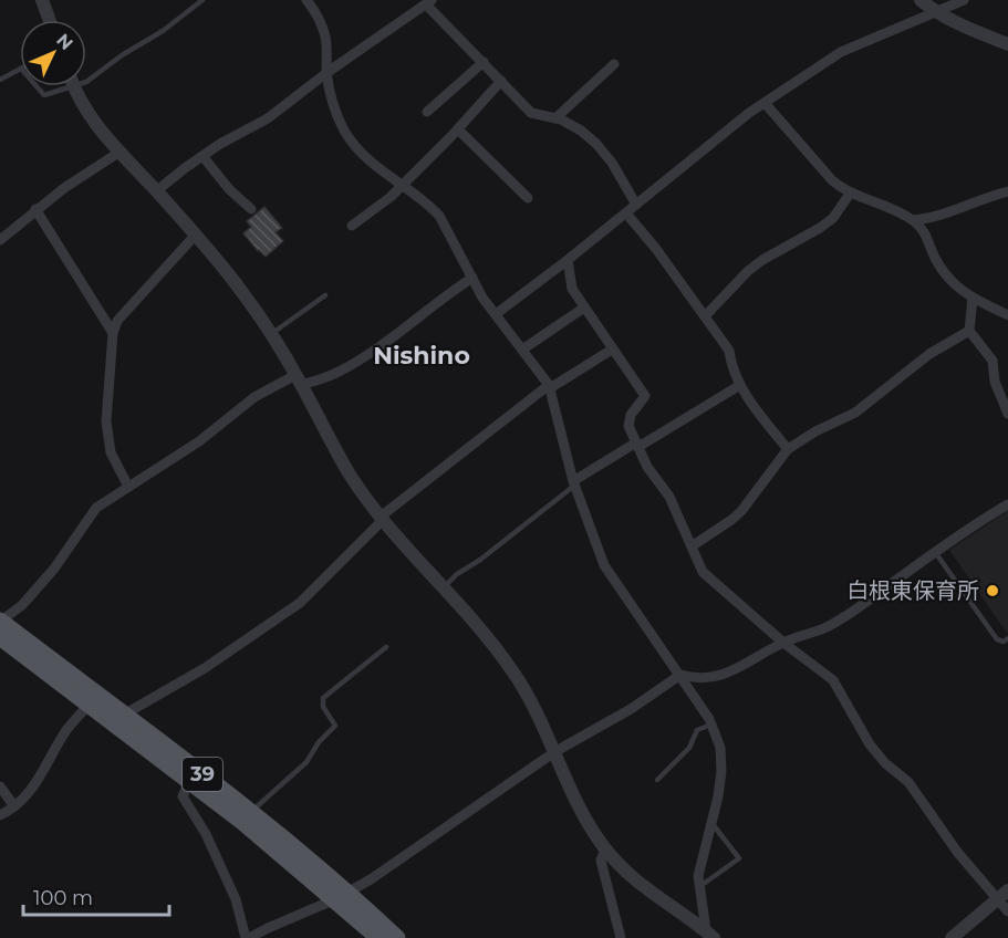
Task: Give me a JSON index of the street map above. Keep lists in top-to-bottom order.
{
  "streets": {
    "main road": ["39"]
  },
  "districts": ["Nishino"],
  "places": ["白根東保育所"],
  "scale_bar": "100 m",
  "north": "top right"
}
